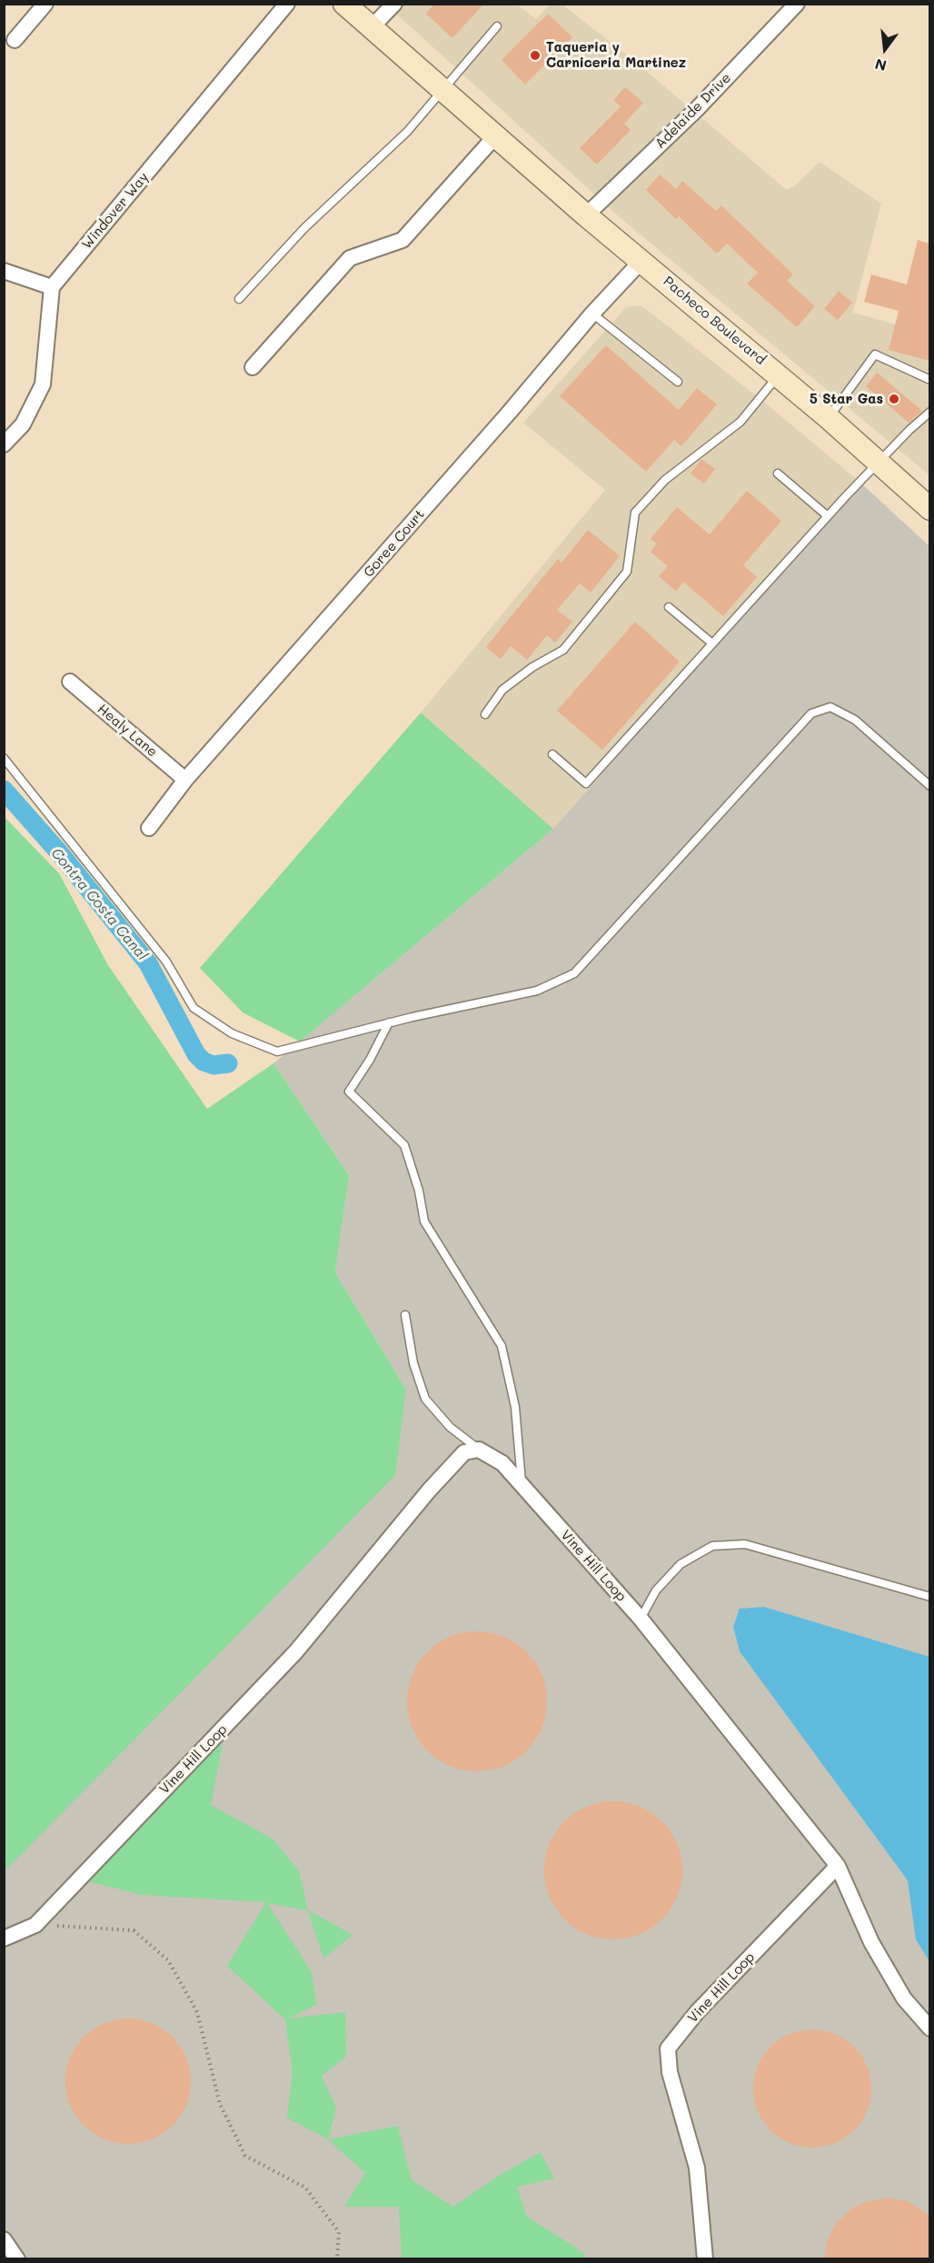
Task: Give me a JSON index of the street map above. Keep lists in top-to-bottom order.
{
  "streets": {
    "main road": ["Pacheco Boulevard"],
    "street": [
      "Adelaide Drive",
      "Windover Way",
      "Goree Court",
      "Healy Lane",
      "Vine Hill Loop"
    ]
  },
  "crossings": [
    ["Adelaide Drive", "Pacheco Boulevard"],
    ["Pacheco Boulevard", "Goree Court"],
    ["Goree Court", "Healy Lane"]
  ],
  "water": ["Contra Costa Canal"],
  "places": ["Taqueria y Carniceria Martinez", "5 Star Gas"],
  "north": "bottom"
}
